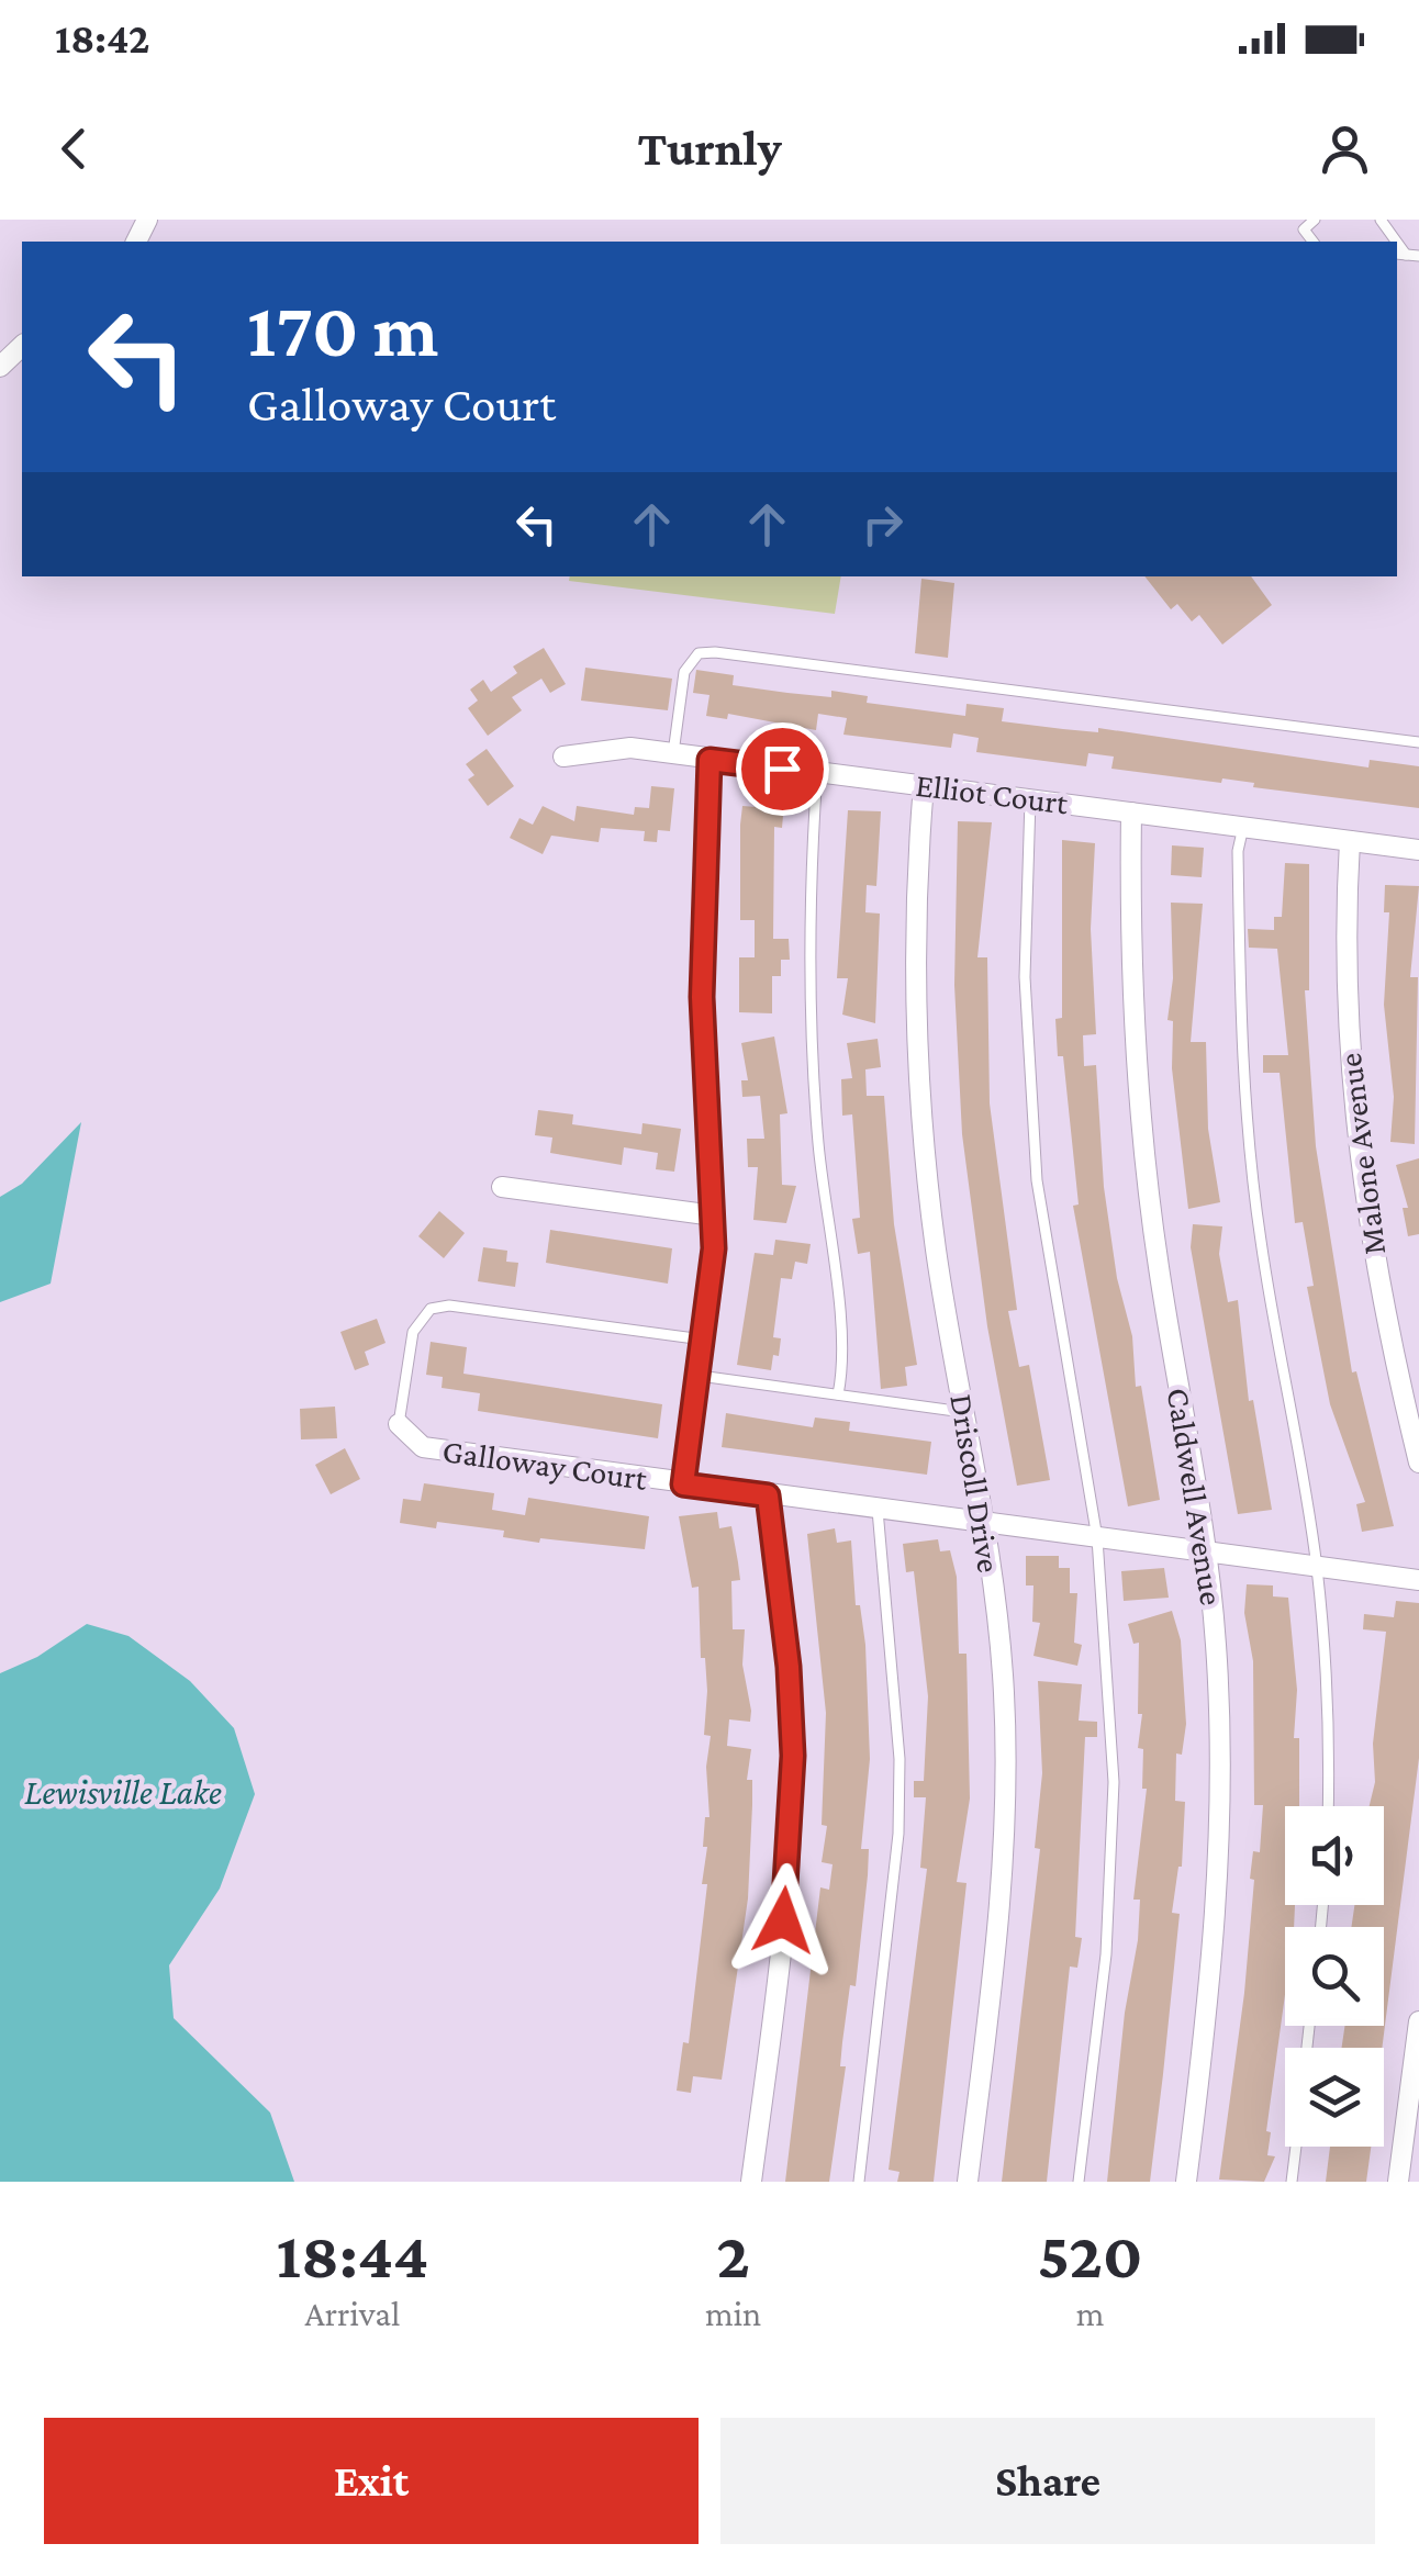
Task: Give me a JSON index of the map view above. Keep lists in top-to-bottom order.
{
  "streets": {
    "street": [
      "Elliot Court",
      "Malone Avenue",
      "Galloway Court",
      "Driscoll Drive",
      "Caldwell Avenue"
    ]
  },
  "crossings": [
    ["Elliot Court", "Malone Avenue"],
    ["Elliot Court", "Driscoll Drive"],
    ["Elliot Court", "Caldwell Avenue"],
    ["Galloway Court", "Driscoll Drive"],
    ["Galloway Court", "Caldwell Avenue"]
  ],
  "water": ["Lewisville Lake"],
  "page": {
    "status": "18:42",
    "header": "Turnly",
    "turn": ["170 m", "Galloway Court"],
    "eta": [
      "18:44",
      "Arrival",
      "2",
      "min",
      "520",
      "m"
    ],
    "buttons": ["Exit", "Share"]
  }
}
